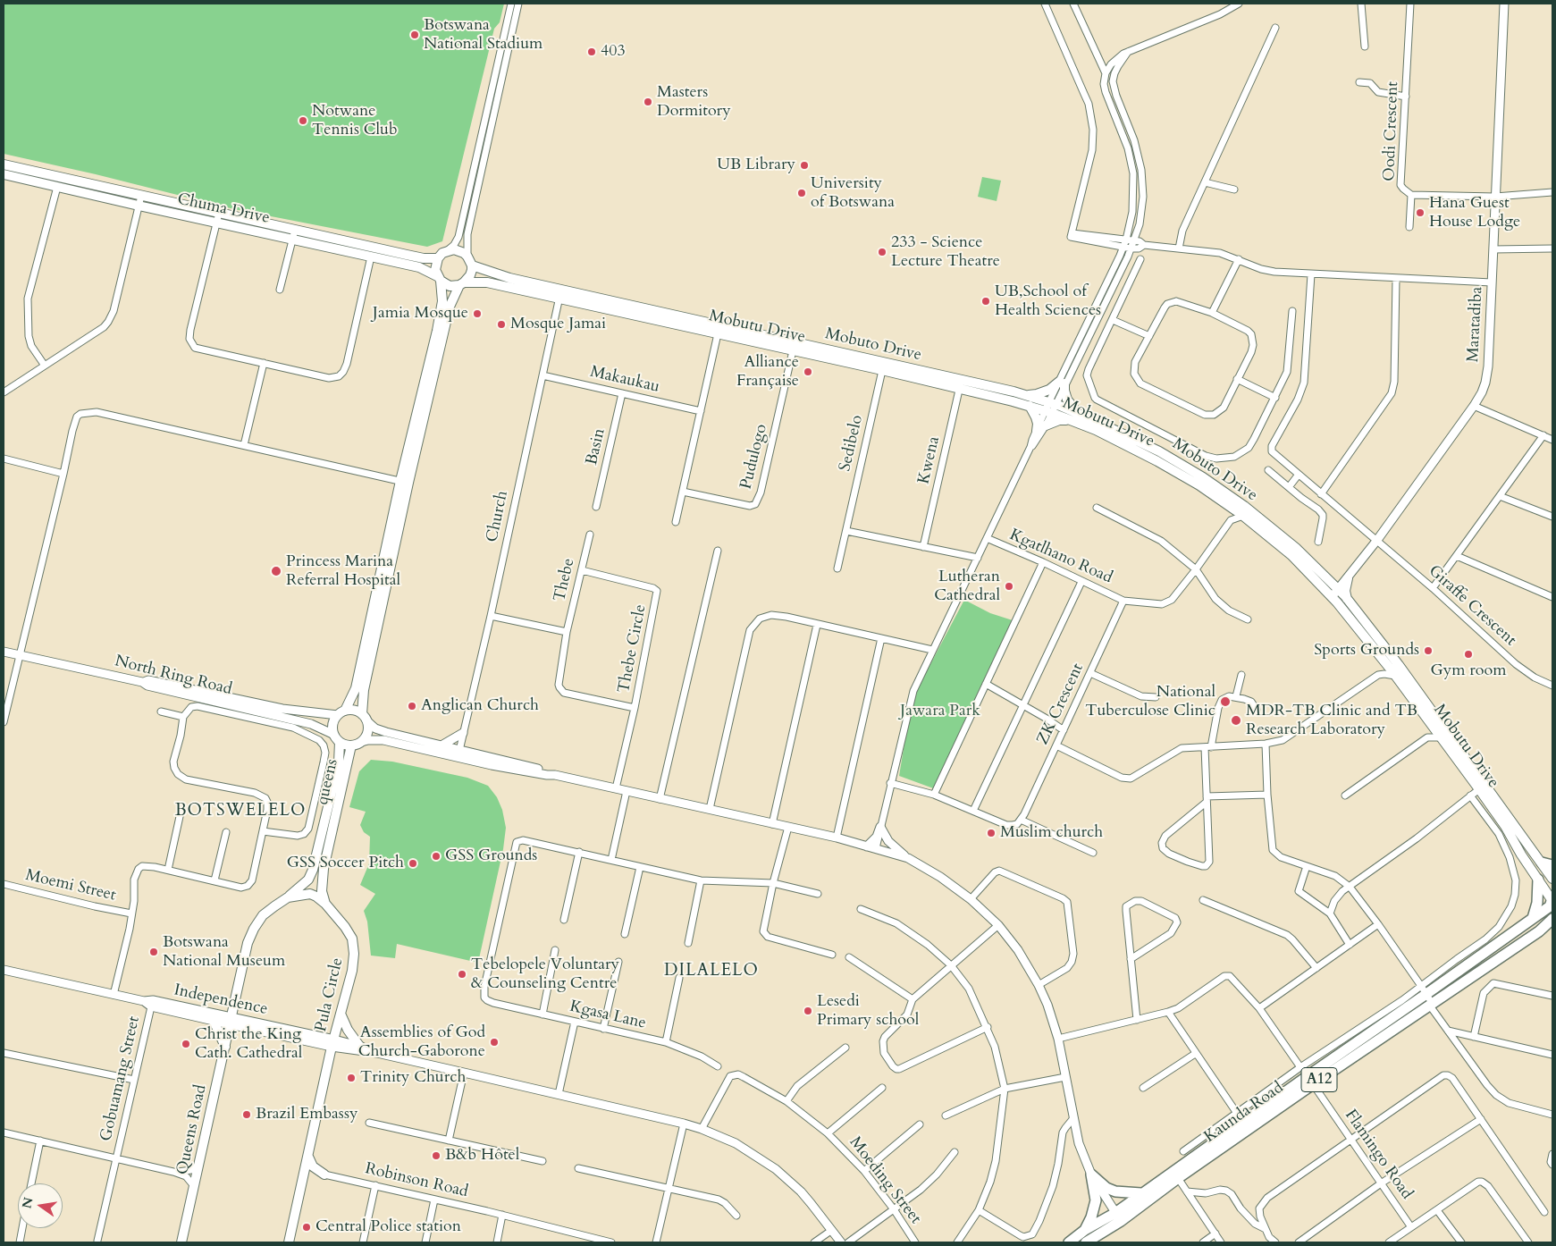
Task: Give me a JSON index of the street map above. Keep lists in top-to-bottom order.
{
  "streets": {
    "main road": [
      "Chuma Drive",
      "Mobutu Drive",
      "Mobuto Drive",
      "queens",
      "Pula Circle",
      "A12",
      "Kaunda Road",
      "Queens Road"
    ],
    "street": [
      "Oodi Crescent",
      "Maratadiba",
      "Makaukau",
      "Sedibelo",
      "Basin",
      "Pudulogo",
      "Kwena",
      "Church",
      "Kgatlhano Road",
      "Thebe",
      "Giraffe Crescent",
      "Thebe Circle",
      "North Ring Road",
      "ZK Crescent",
      "Moemi Street",
      "Independence",
      "Kgasa Lane",
      "Gobuamang Street",
      "Flamingo Road",
      "Robinson Road",
      "Moeding Street"
    ]
  },
  "crossings": [
    ["Oodi Crescent", "Maratadiba"],
    ["Chuma Drive", "Mobutu Drive"],
    ["Maratadiba", "Mobutu Drive"],
    ["Maratadiba", "Mobuto Drive"],
    ["Maratadiba", "Giraffe Crescent"],
    ["Mobutu Drive", "Mobuto Drive"],
    ["Mobutu Drive", "Sedibelo"],
    ["Mobutu Drive", "Pudulogo"],
    ["Mobutu Drive", "Kwena"],
    ["Mobutu Drive", "Church"],
    ["Mobutu Drive", "Kaunda Road"],
    ["Makaukau", "Basin"],
    ["Makaukau", "Church"],
    ["Kgatlhano Road", "ZK Crescent"],
    ["Thebe", "Thebe Circle"],
    ["North Ring Road", "queens"],
    ["queens", "Pula Circle"],
    ["Pula Circle", "Independence"],
    ["Pula Circle", "Queens Road"],
    ["Independence", "Gobuamang Street"],
    ["Independence", "Queens Road"],
    ["A12", "Kaunda Road"],
    ["A12", "Flamingo Road"],
    ["Kaunda Road", "Flamingo Road"]
  ],
  "districts": ["BOTSWELELO", "DILALELO"],
  "parks": ["Jawara Park"],
  "places": [
    "Botswana National Stadium",
    "403",
    "Masters Dormitory",
    "Notwane Tennis Club",
    "UB Library",
    "University of Botswana",
    "Hana Guest House Lodge",
    "233 - Science Lecture Theatre",
    "UB,School of Health Sciences",
    "Jamia Mosque",
    "Mosque Jamai",
    "Alliance Française",
    "Princess Marina Referral Hospital",
    "Lutheran Cathedral",
    "Sports Grounds",
    "Gym room",
    "National Tuberculose Clinic",
    "Anglican Church",
    "MDR-TB Clinic and TB Research Laboratory",
    "Muslim church",
    "GSS Grounds",
    "GSS Soccer Pitch",
    "Botswana National Museum",
    "Tebelopele Voluntary & Counseling Centre",
    "Lesedi Primary school",
    "Assemblies of God Church-Gaborone",
    "Christ the King Cath. Cathedral",
    "Trinity Church",
    "Brazil Embassy",
    "B&b Hôtel",
    "Central Police station"
  ],
  "north": "left"
}
